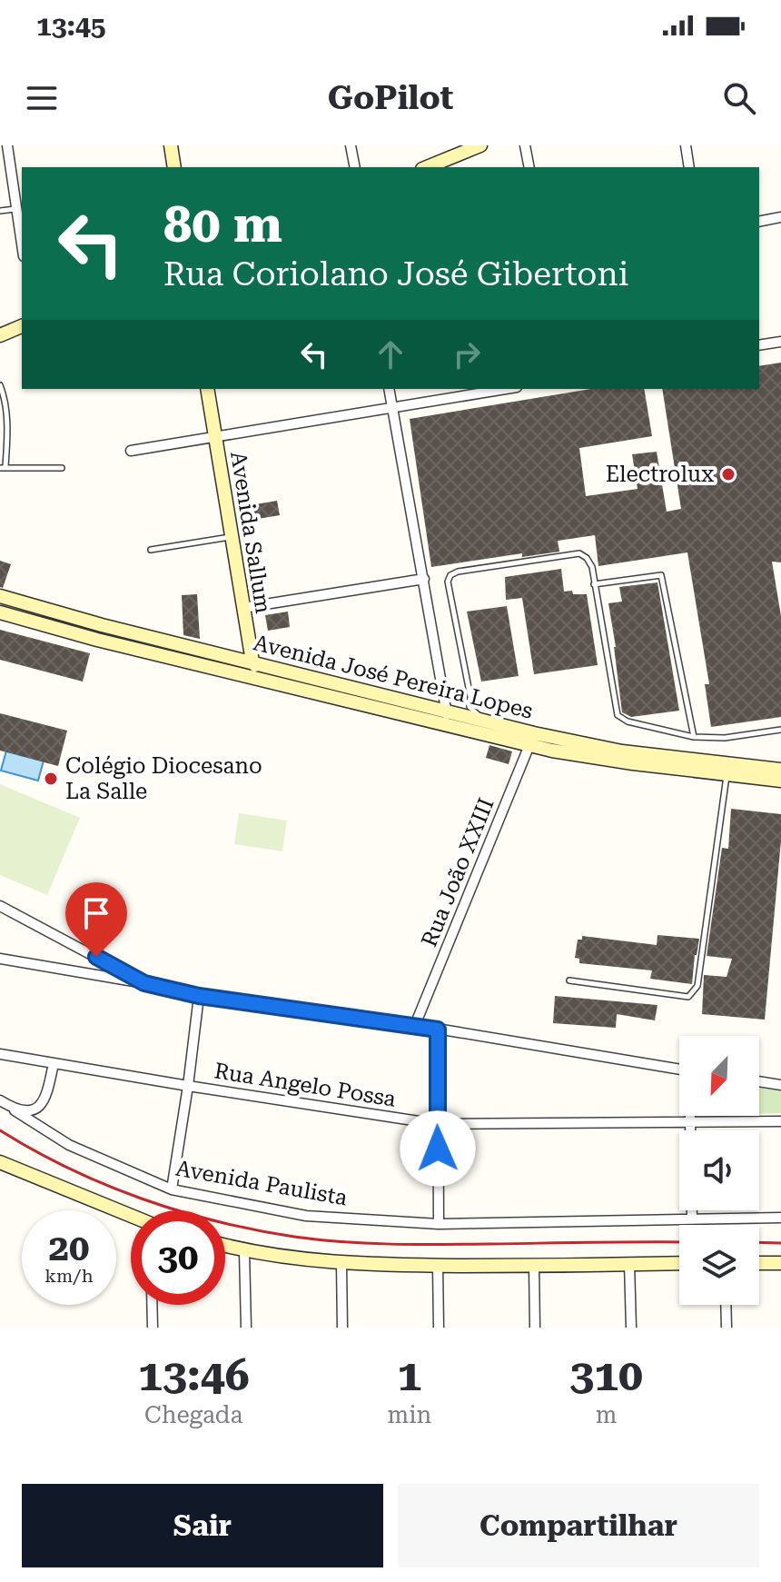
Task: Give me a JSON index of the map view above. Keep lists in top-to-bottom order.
{
  "streets": {
    "main road": ["Avenida Sallum", "Avenida José Pereira Lopes"],
    "street": ["Rua João XXIII", "Rua Angelo Possa", "Avenida Paulista"]
  },
  "crossings": [
    ["Avenida Sallum", "Avenida José Pereira Lopes"],
    ["Avenida José Pereira Lopes", "Rua João XXIII"]
  ],
  "places": ["Electrolux", "Colégio Diocesano La Salle"],
  "north": "bottom left",
  "page": {
    "status": "13:45",
    "header": "GoPilot",
    "turn": ["80 m", "Rua Coriolano José Gibertoni"],
    "speed": "20 km/h",
    "limit": "30",
    "eta": [
      "13:46",
      "Chegada",
      "1",
      "min",
      "310",
      "m"
    ],
    "buttons": ["Sair", "Compartilhar"]
  }
}
